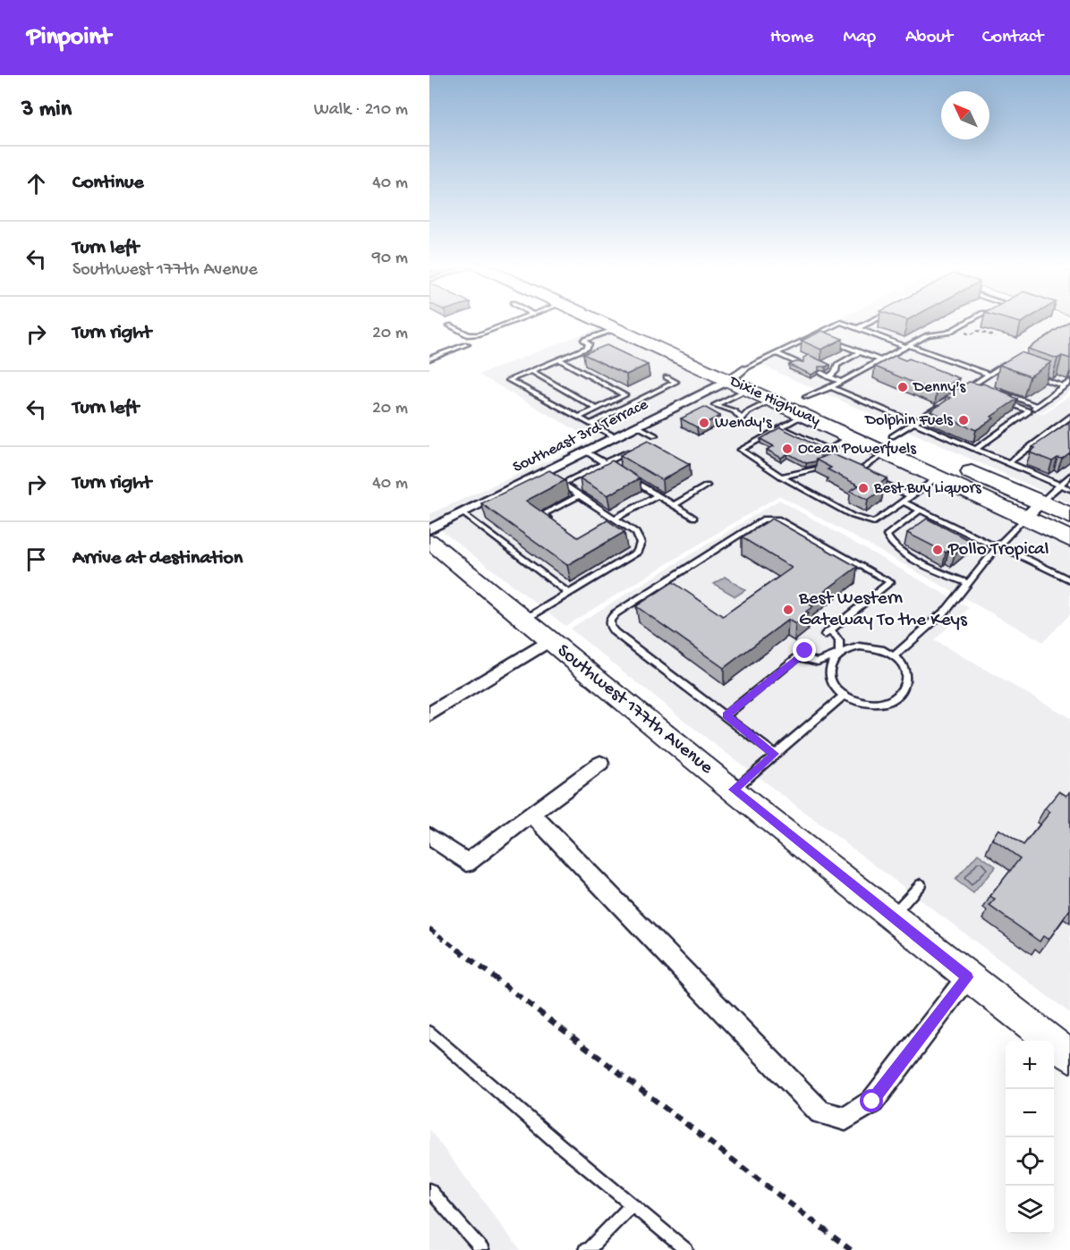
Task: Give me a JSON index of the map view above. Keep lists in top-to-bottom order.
{
  "streets": {
    "highway": ["Dixie Highway"],
    "main road": ["Southwest 177th Avenue"],
    "street": ["Southeast 3rd Terrace"]
  },
  "crossings": [
    ["Dixie Highway", "Southeast 3rd Terrace"]
  ],
  "places": [
    "Denny's",
    "Dolphin Fuels",
    "Wendy's",
    "Ocean Powerfuels",
    "Best Buy Liquors",
    "Pollo Tropical",
    "Best Western Gateway To the Keys"
  ],
  "north": "top left",
  "page": {
    "header": "Pinpoint",
    "nav": [
      "Home",
      "Map",
      "About",
      "Contact"
    ],
    "heading": ["3 min", "Walk · 210 m"],
    "list": [
      ["Continue", "40 m"],
      ["Turn left", "Southwest 177th Avenue", "90 m"],
      ["Turn right", "20 m"],
      ["Turn left", "20 m"],
      ["Turn right", "40 m"],
      "Arrive at destination"
    ],
    "map_buttons": ["+", "−"]
  }
}
